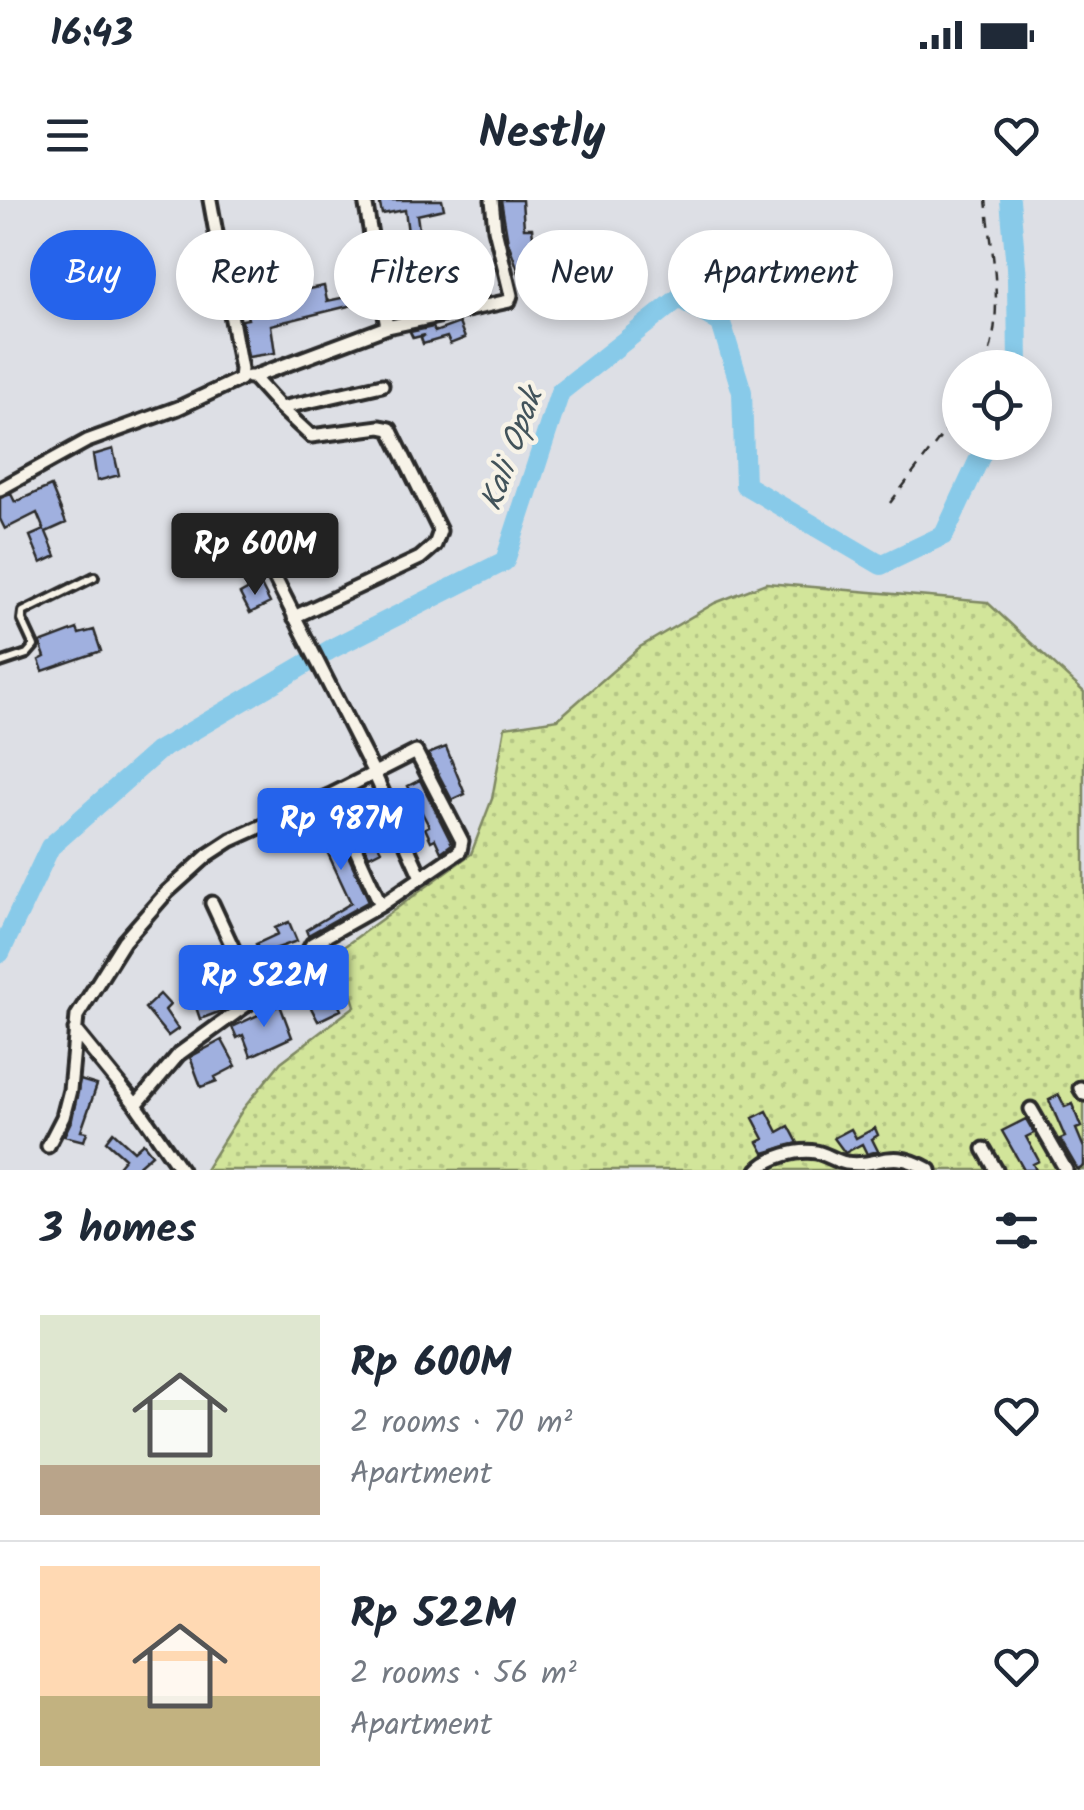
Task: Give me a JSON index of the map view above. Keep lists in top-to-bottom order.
{
  "water": ["Kali Opak"],
  "page": {
    "status": "16:43",
    "header": "Nestly",
    "chip": [
      "Buy",
      "Rent",
      "Filters",
      "New",
      "Apartment"
    ],
    "price": ["Rp 600M", "Rp 987M", "Rp 522M"],
    "heading": "3 homes",
    "list": [
      {
        "name": "Rp 600M",
        "note": "2 rooms · 70 m² · Apartment"
      },
      {
        "name": "Rp 522M",
        "note": "2 rooms · 56 m² · Apartment"
      }
    ]
  }
}
